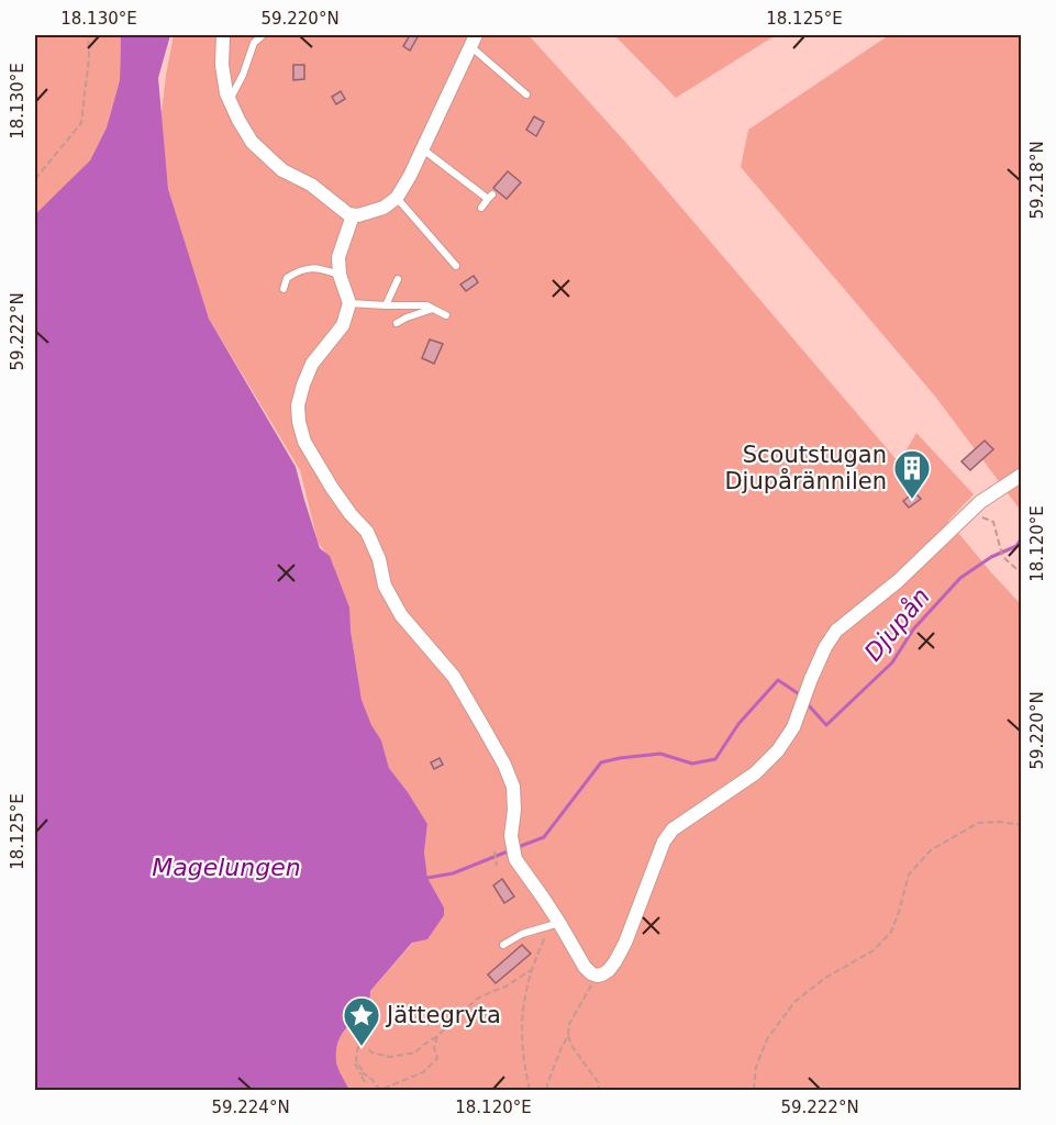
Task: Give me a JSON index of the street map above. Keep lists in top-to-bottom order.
{
  "water": ["Djupån", "Magelungen"],
  "places": {
    "building": ["Scoutstugan Djupårännilen"],
    "place": ["Jättegryta"]
  },
  "coordinates": [
    "18.130°E",
    "59.220°N",
    "18.125°E",
    "59.218°N",
    "59.222°N",
    "18.120°E",
    "59.224°N"
  ]
}
